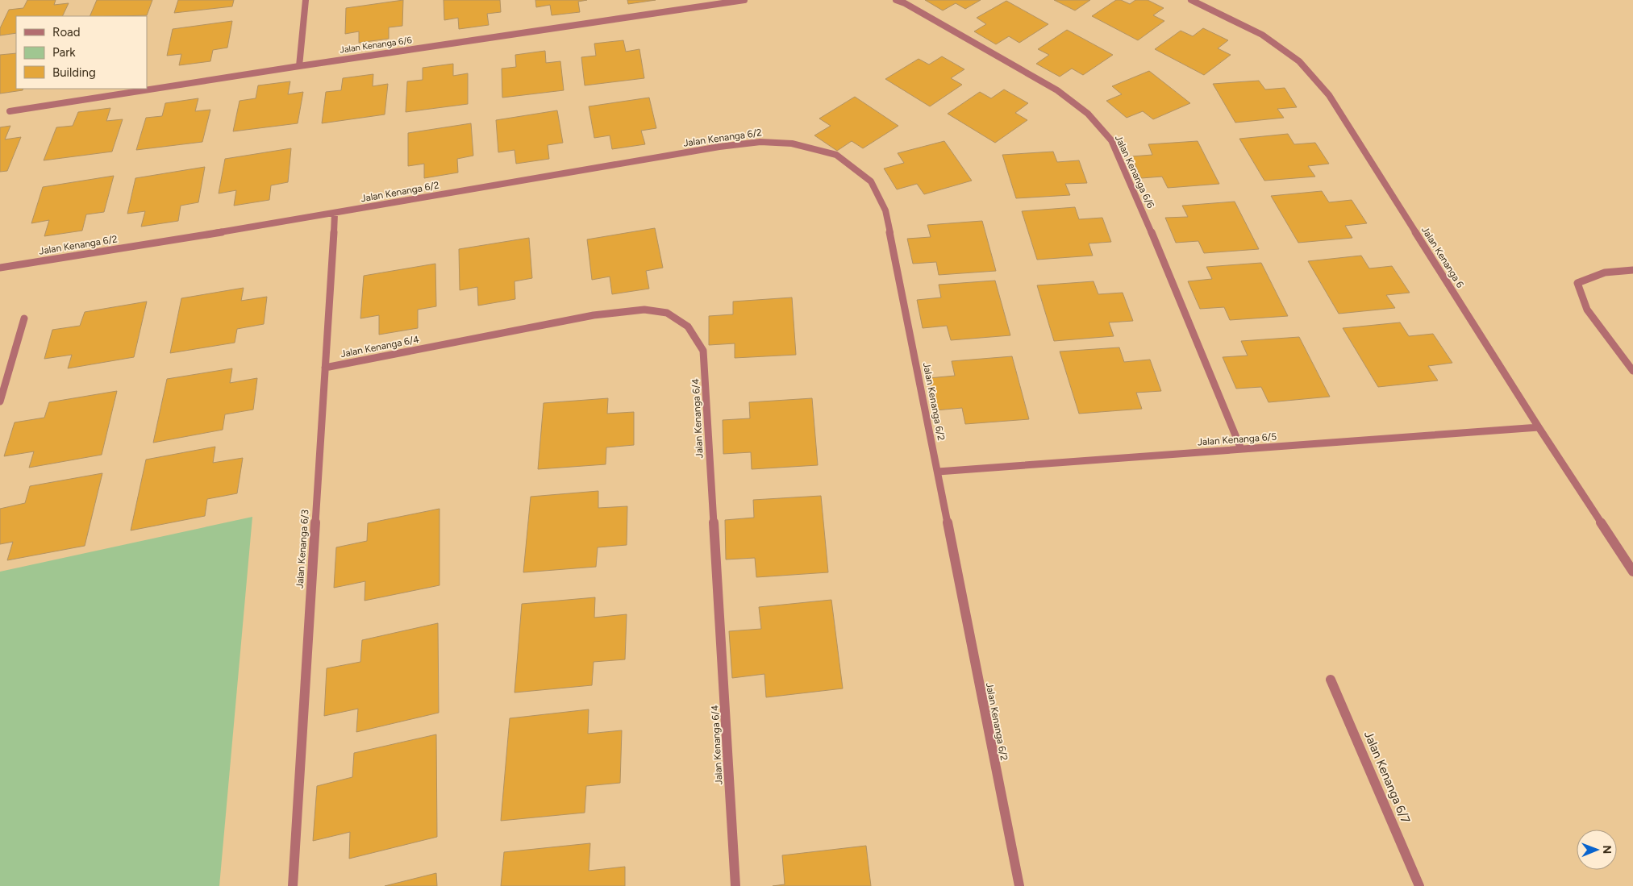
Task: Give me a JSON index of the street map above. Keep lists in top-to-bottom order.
{
  "streets": {
    "street": [
      "Jalan Kenanga 6/6",
      "Jalan Kenanga 6/2",
      "Jalan Kenanga 6",
      "Jalan Kenanga 6/4",
      "Jalan Kenanga 6/5",
      "Jalan Kenanga 6/3",
      "Jalan Kenanga 6/7"
    ]
  },
  "crossings": [
    ["Jalan Kenanga 6/6", "Jalan Kenanga 6/5"],
    ["Jalan Kenanga 6/2", "Jalan Kenanga 6/5"],
    ["Jalan Kenanga 6/2", "Jalan Kenanga 6/3"],
    ["Jalan Kenanga 6", "Jalan Kenanga 6/5"],
    ["Jalan Kenanga 6/4", "Jalan Kenanga 6/3"]
  ],
  "legend": ["Road", "Park", "Building"],
  "north": "right"
}
